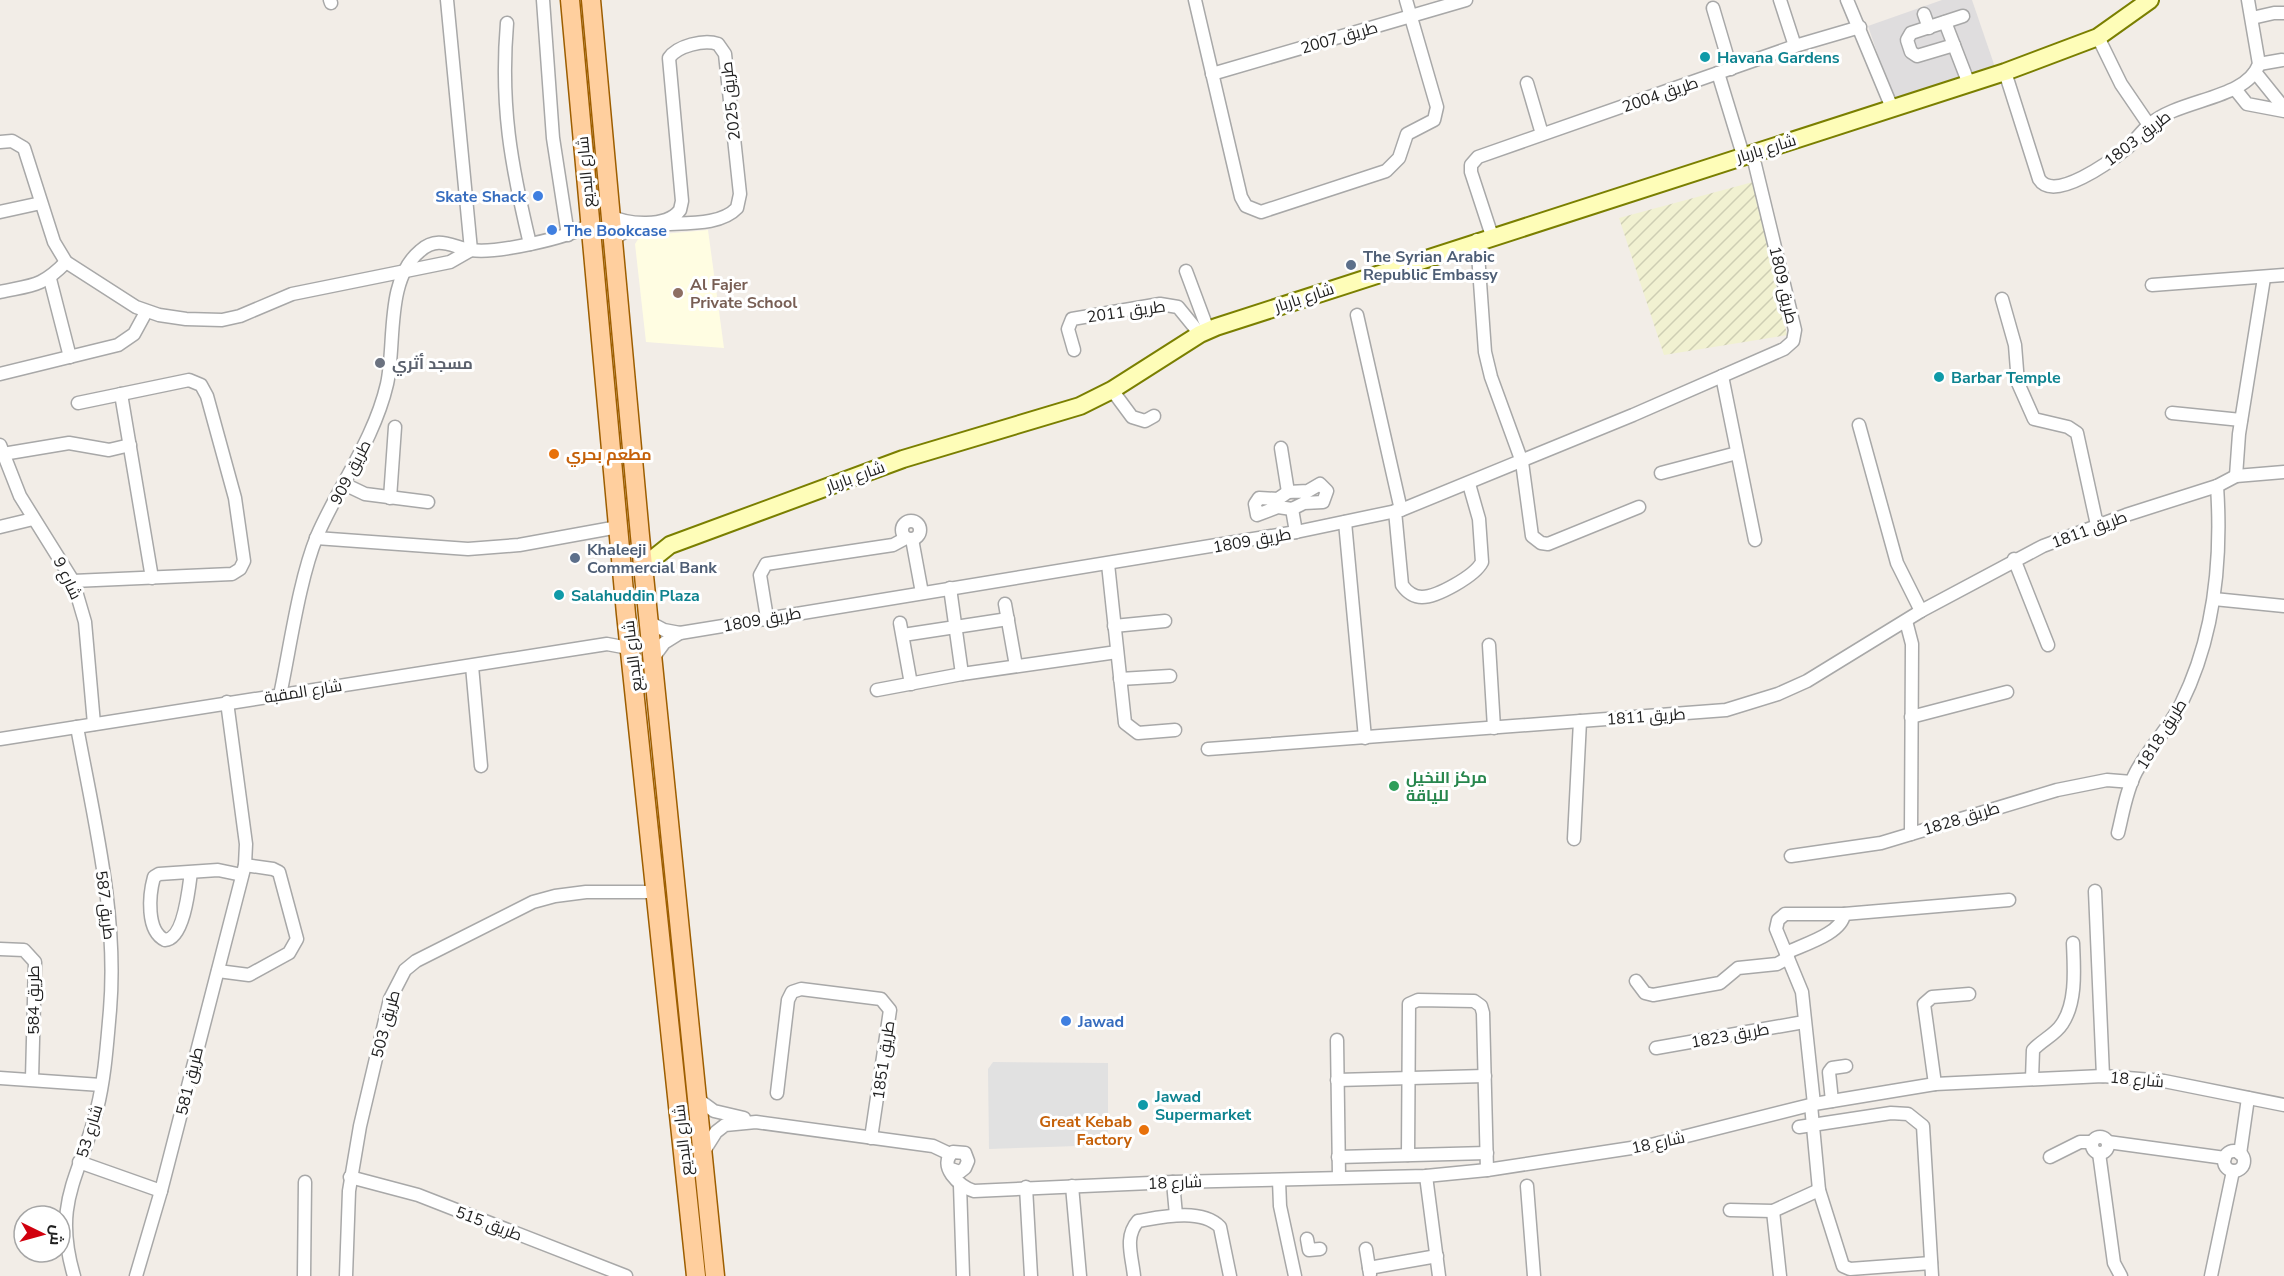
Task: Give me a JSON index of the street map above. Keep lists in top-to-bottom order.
{
  "streets": {
    "main road": ["شارع البديع"],
    "street": [
      "طريق 2007",
      "طريق 2004",
      "طريق 2025",
      "طريق 1803",
      "شارع باربار",
      "طريق 1809",
      "طريق 2011",
      "طريق 909",
      "طريق 1811",
      "شارع 9",
      "شارع المقبة",
      "طريق 1818",
      "طريق 1828",
      "طريق 587",
      "طريق 584",
      "طريق 503",
      "طريق 1823",
      "طريق 1851",
      "شارع 18",
      "طريق 581",
      "شارع 53",
      "طريق 515"
    ]
  },
  "crossings": [
    ["طريق 2004", "شارع باربار"],
    ["طريق 2004", "طريق 1809"],
    ["طريق 2025", "شارع البديع"],
    ["طريق 1803", "شارع باربار"],
    ["شارع باربار", "شارع البديع"],
    ["شارع باربار", "طريق 1809"],
    ["شارع باربار", "طريق 2011"],
    ["شارع البديع", "طريق 1809"],
    ["شارع البديع", "شارع المقبة"],
    ["شارع البديع", "طريق 503"],
    ["طريق 909", "شارع المقبة"],
    ["طريق 1811", "طريق 1818"],
    ["شارع 9", "شارع المقبة"],
    ["شارع المقبة", "طريق 587"],
    ["شارع المقبة", "طريق 581"],
    ["طريق 1818", "طريق 1828"],
    ["طريق 587", "شارع 53"],
    ["طريق 584", "شارع 53"],
    ["طريق 503", "طريق 515"]
  ],
  "places": [
    "Havana Gardens",
    "Skate Shack",
    "The Bookcase",
    "The Syrian Arabic Republic Embassy",
    "Al Fajer Private School",
    "مسجد أثري",
    "Barbar Temple",
    "مطعم بحري",
    "Khaleeji Commercial Bank",
    "Salahuddin Plaza",
    "مركز النخيل للياقة",
    "Jawad",
    "Jawad Supermarket",
    "Great Kebab Factory"
  ],
  "north": "right"
}
